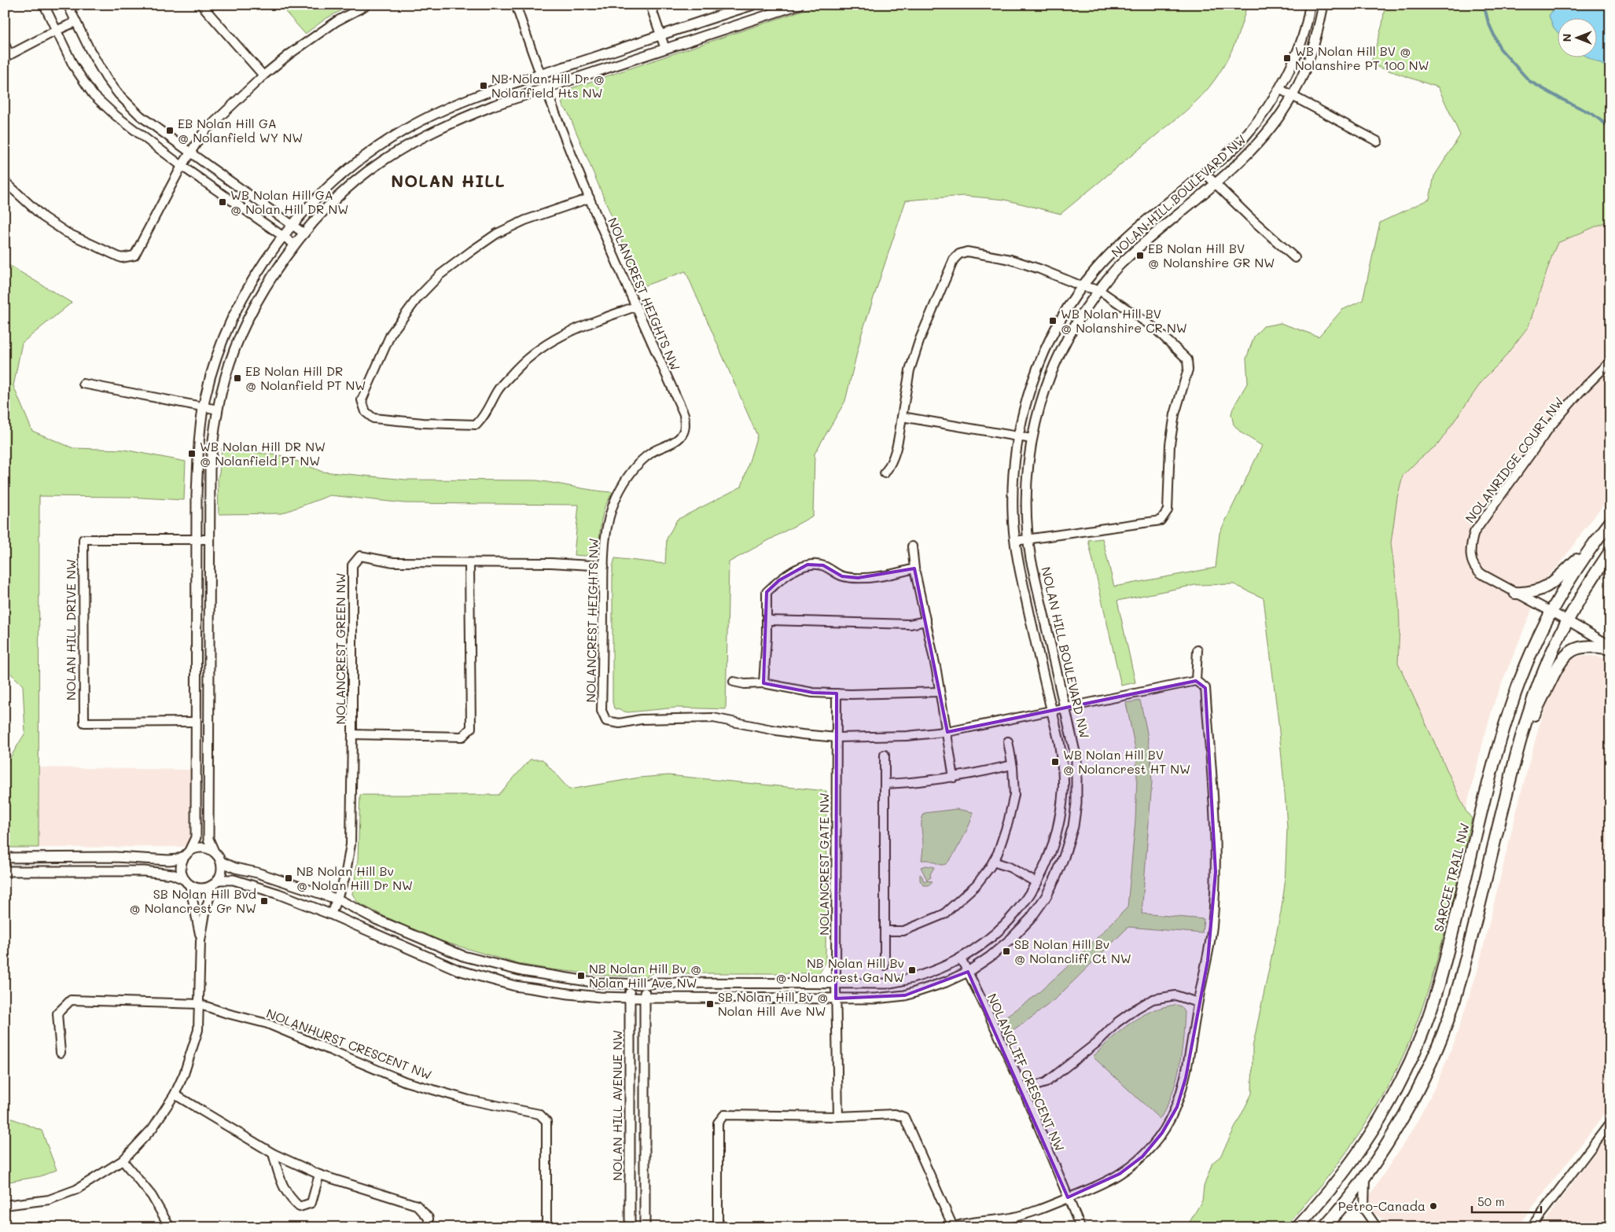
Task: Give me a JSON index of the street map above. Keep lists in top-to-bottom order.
{
  "streets": {
    "main road": ["SARCEE TRAIL NW"],
    "street": [
      "NOLAN HILL BOULEVARD NW",
      "NOLANCREST HEIGHTS NW",
      "NOLANRIDGE COURT NW",
      "NOLAN HILL DRIVE NW",
      "NOLANCREST GREEN NW",
      "NOLANCREST GATE NW",
      "NOLANHURST CRESCENT NW",
      "NOLANCLIFF CRESCENT NW",
      "NOLAN HILL AVENUE NW"
    ]
  },
  "crossings": [
    ["NOLAN HILL BOULEVARD NW", "NOLANCREST HEIGHTS NW"],
    ["NOLAN HILL BOULEVARD NW", "NOLANCREST GREEN NW"],
    ["NOLAN HILL BOULEVARD NW", "NOLANCREST GATE NW"],
    ["NOLAN HILL BOULEVARD NW", "NOLANCLIFF CRESCENT NW"],
    ["NOLAN HILL BOULEVARD NW", "NOLAN HILL AVENUE NW"],
    ["NOLANCREST HEIGHTS NW", "NOLANCREST GREEN NW"],
    ["NOLANCREST HEIGHTS NW", "NOLANCREST GATE NW"],
    ["NOLANRIDGE COURT NW", "SARCEE TRAIL NW"]
  ],
  "districts": ["NOLAN HILL"],
  "places": {
    "transit": [
      "WB Nolan Hill BV @ Nolanshire PT 100 NW",
      "NB Nolan Hill Dr @ Nolanfield Hts NW",
      "EB Nolan Hill GA @ Nolanfield WY NW",
      "WB Nolan Hill GA @ Nolan Hill DR NW",
      "EB Nolan Hill BV @ Nolanshire GR NW",
      "WB Nolan Hill BV @ Nolanshire CR NW",
      "EB Nolan Hill DR @ Nolanfield PT NW",
      "WB Nolan Hill DR NW @ Nolanfield PT NW",
      "WB Nolan Hill BV @ Nolancrest HT NW",
      "NB Nolan Hill Bv @ Nolan Hill Dr NW",
      "SB Nolan Hill Bvd @ Nolancrest Gr NW",
      "SB Nolan Hill Bv @ Nolancliff Ct NW",
      "NB Nolan Hill Bv @ Nolancrest Ga NW",
      "NB Nolan Hill Bv @ Nolan Hill Ave NW",
      "SB Nolan Hill Bv @ Nolan Hill Ave NW"
    ],
    "other": ["Petro-Canada"]
  },
  "scale_bar": "50 m",
  "north": "left"
}
